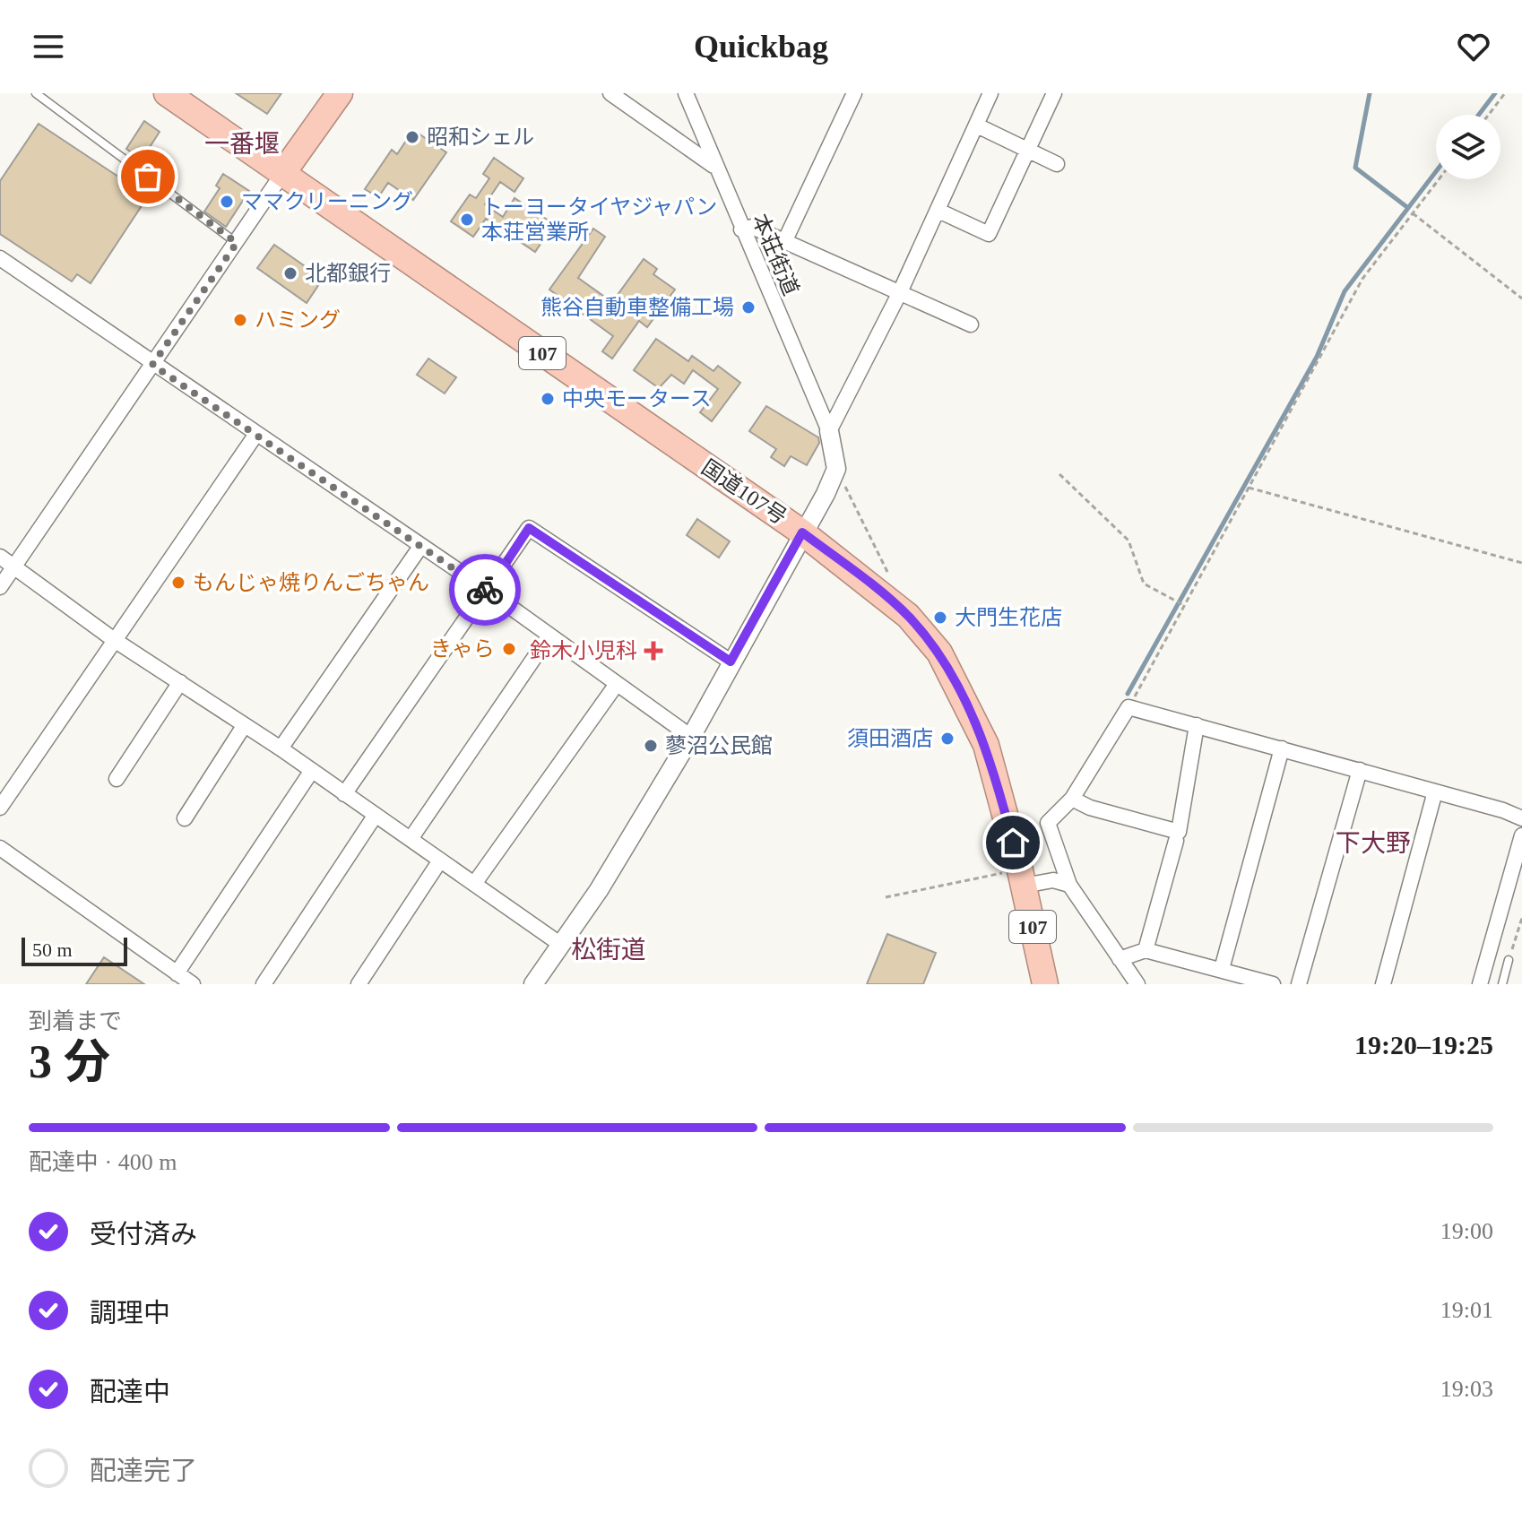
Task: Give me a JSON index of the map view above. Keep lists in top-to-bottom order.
{
  "streets": {
    "highway": ["107", "国道107号"],
    "street": ["本荘街道"]
  },
  "districts": ["一番堰", "下大野", "松街道"],
  "places": {
    "other": [
      "昭和シェル",
      "ママクリーニング",
      "トーヨータイヤジャパン 本荘営業所",
      "北都銀行",
      "熊谷自動車整備工場",
      "ハミング",
      "中央モータース",
      "もんじゃ焼りんごちゃん",
      "大門生花店",
      "きゃら",
      "須田酒店",
      "蓼沼公民館"
    ],
    "health": ["鈴木小児科"]
  },
  "scale_bar": "50 m",
  "page": {
    "header": "Quickbag",
    "scale": "50 m",
    "heading": ["3 分", "到着まで", "19:20–19:25"],
    "bar": "配達中 · 400 m",
    "list": [
      ["受付済み", "19:00"],
      ["調理中", "19:01"],
      ["配達中", "19:03"],
      "配達完了"
    ]
  }
}
